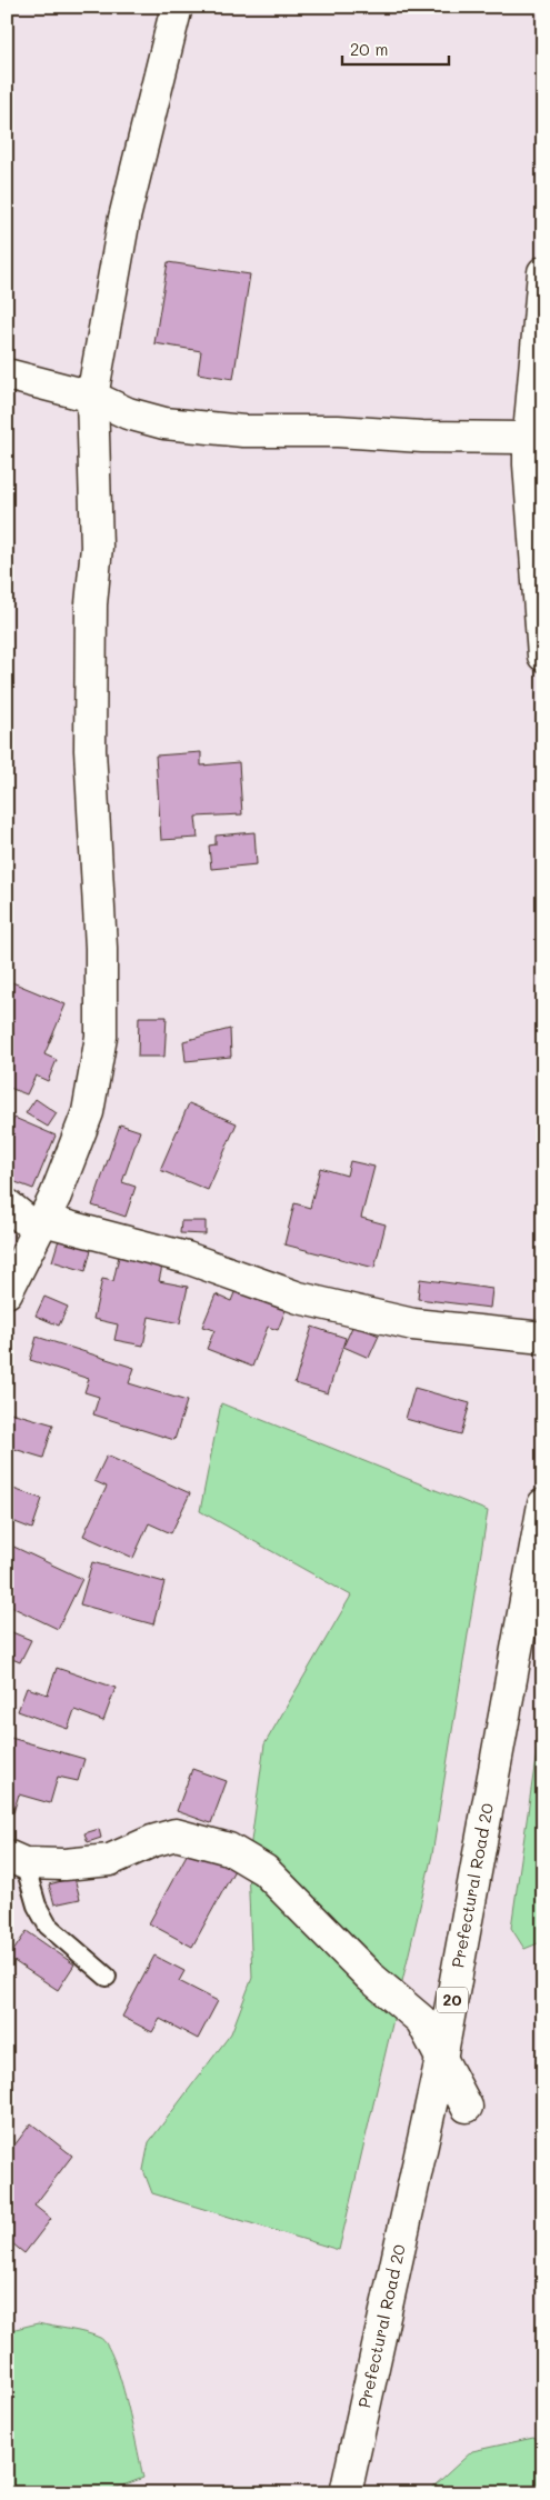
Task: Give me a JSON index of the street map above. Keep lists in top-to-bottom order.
{
  "streets": {
    "street": ["Prefectural Road 20", "20"]
  },
  "scale_bar": "20 m"
}
